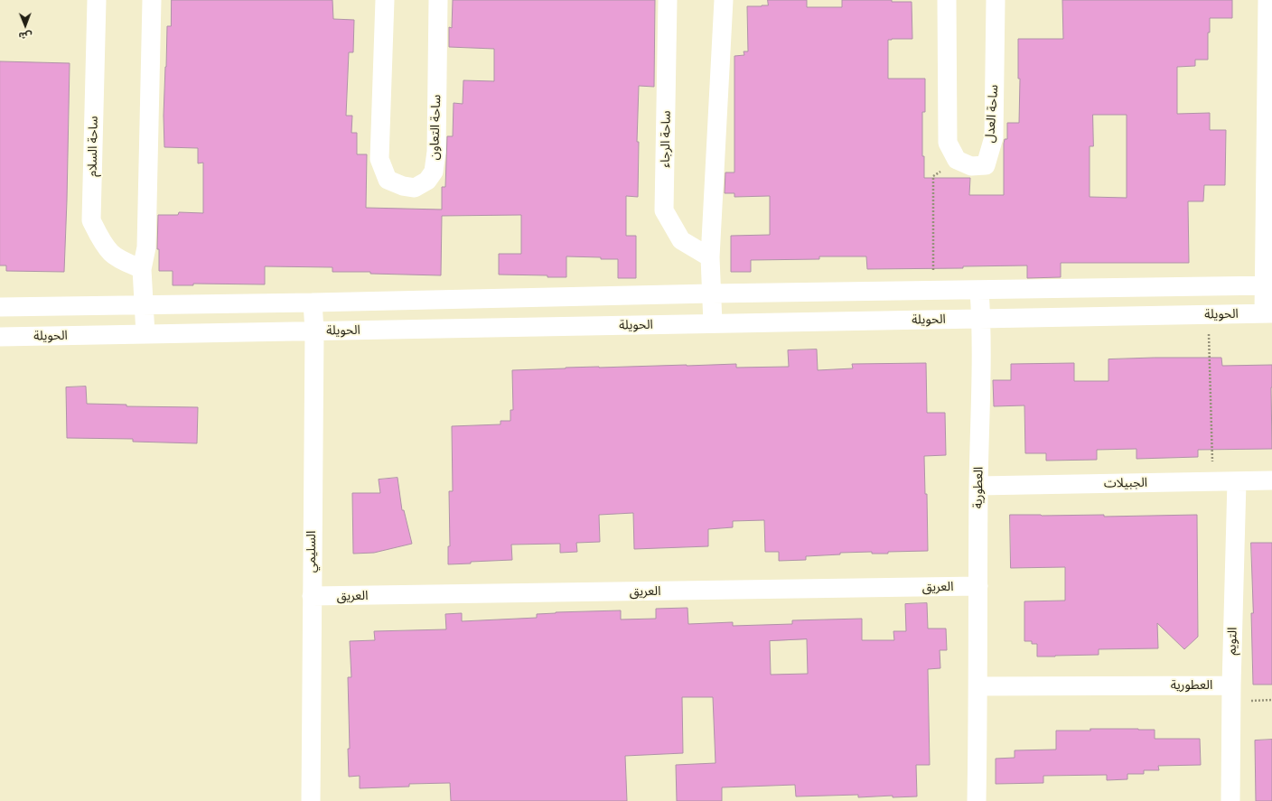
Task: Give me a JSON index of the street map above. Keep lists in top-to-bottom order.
{
  "streets": {
    "street": [
      "ساحة العدل",
      "ساحة التعاون",
      "ساحة الرجاء",
      "ساحة السلام",
      "الحويلة",
      "الجبيلات",
      "العطورية",
      "السليمي",
      "العريق",
      "التويم"
    ]
  },
  "crossings": [
    ["الحويلة", "العطورية"],
    ["الحويلة", "السليمي"],
    ["الجبيلات", "العطورية"],
    ["الجبيلات", "التويم"],
    ["العطورية", "العريق"],
    ["العطورية", "التويم"],
    ["السليمي", "العريق"]
  ],
  "north": "bottom"
}
